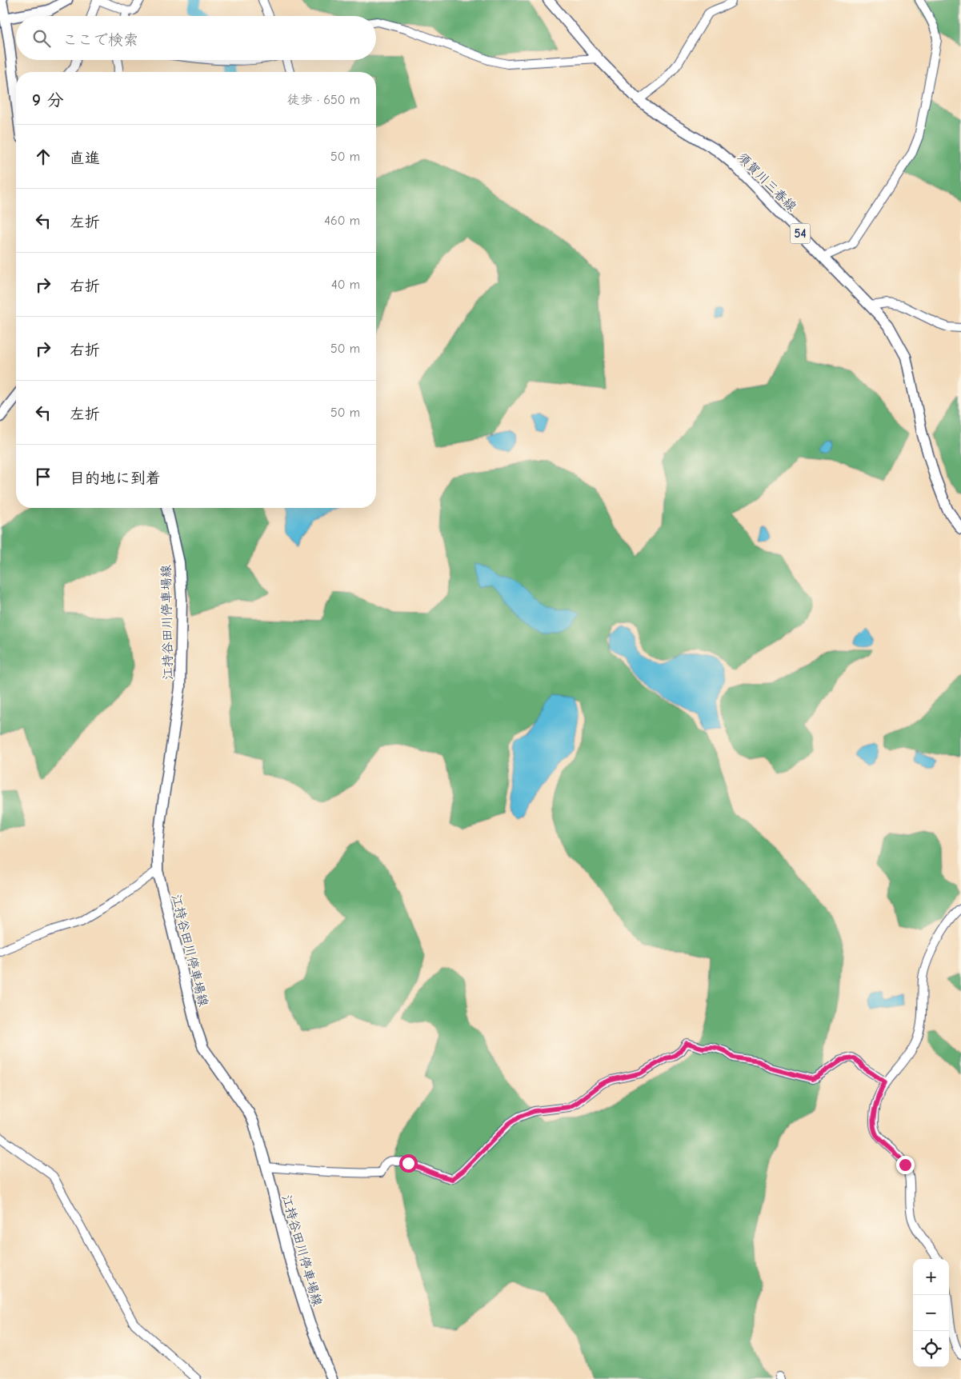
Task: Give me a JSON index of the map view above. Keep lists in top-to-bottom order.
{
  "streets": {
    "main road": ["須賀川三春線", "54", "江持谷田川停車場線"]
  },
  "page": {
    "search": "ここで検索",
    "heading": ["9 分", "徒歩 · 650 m"],
    "list": [
      ["直進", "50 m"],
      ["左折", "460 m"],
      ["右折", "40 m"],
      ["右折", "50 m"],
      ["左折", "50 m"],
      "目的地に到着"
    ],
    "map_buttons": ["+", "−"]
  }
}
